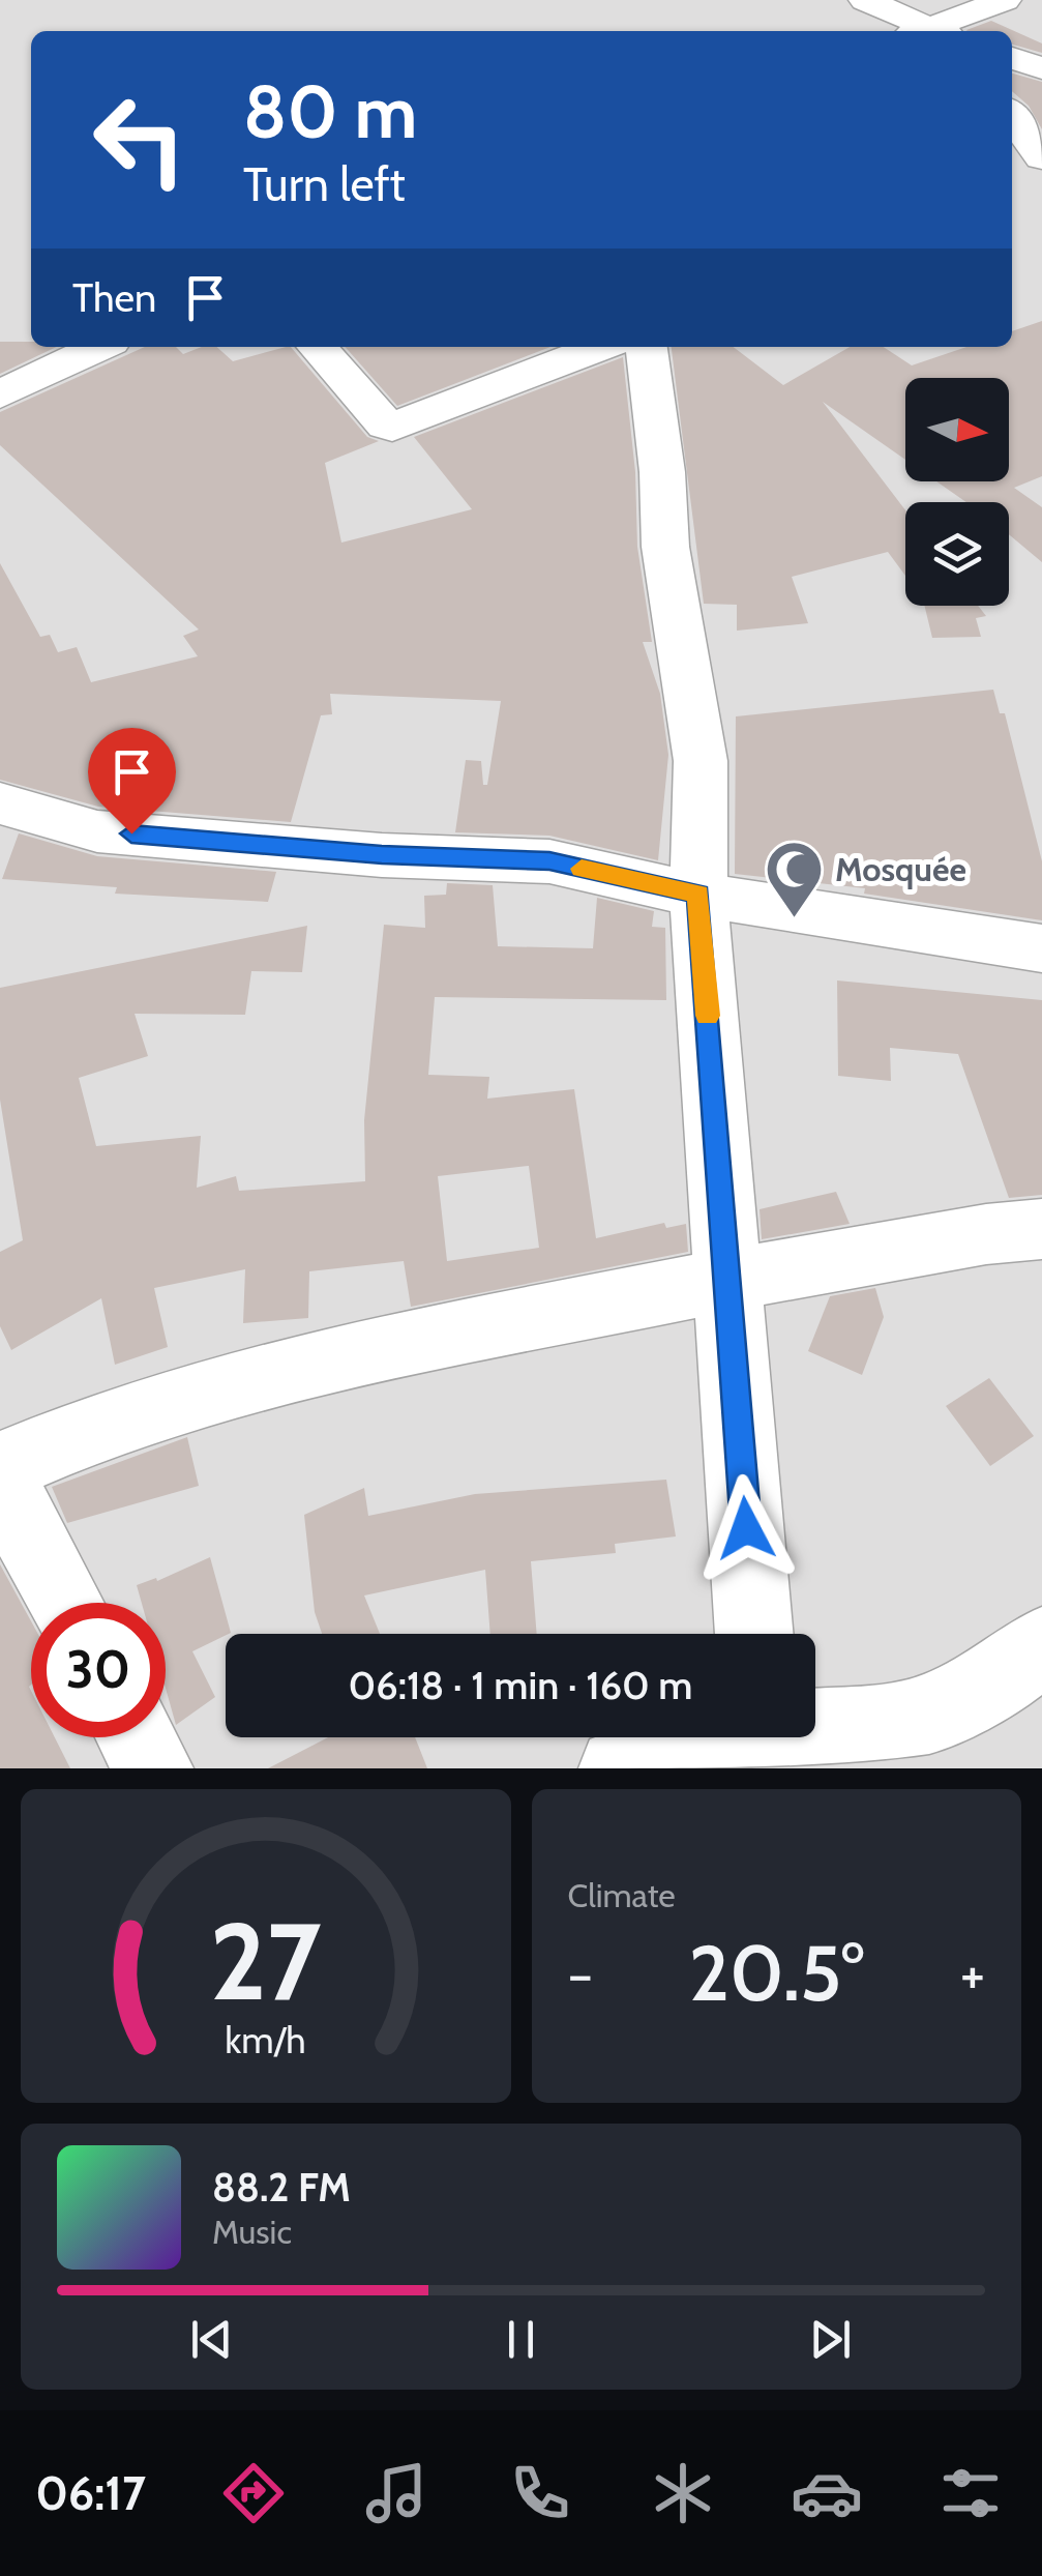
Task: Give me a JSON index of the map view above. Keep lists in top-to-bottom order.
{
  "places": {
    "mosque": ["Mosquée"]
  },
  "north": "right",
  "page": {
    "turn": ["80 m", "Turn left"],
    "then": "Then",
    "limit": "30",
    "trip": "06:18 · 1 min · 160 m",
    "tile": "Climate",
    "heat": ["−", "20.5°", "+"],
    "song": ["88.2 FM", "Music"],
    "tabs": "06:17",
    "gauge": ["27", "km/h"]
  }
}
